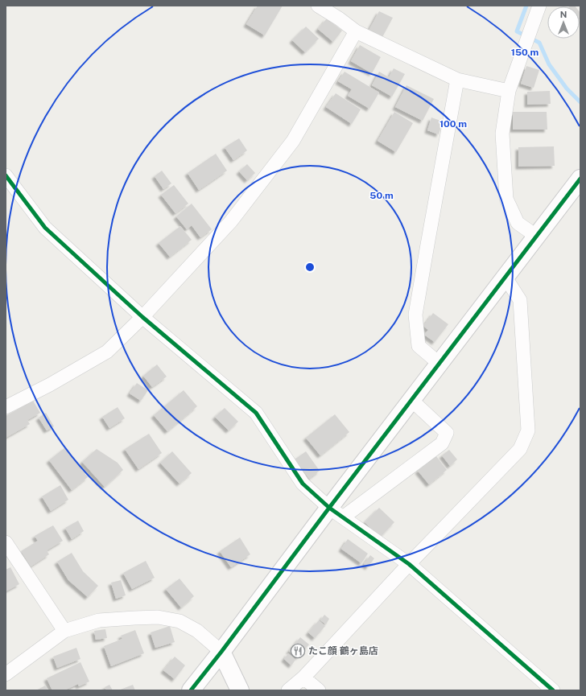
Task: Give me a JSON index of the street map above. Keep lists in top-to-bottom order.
{
  "places": {
    "restaurant": ["たこ顔 鶴ヶ島店"]
  },
  "north": "top",
  "rings": ["150 m", "100 m", "50 m"]
}
